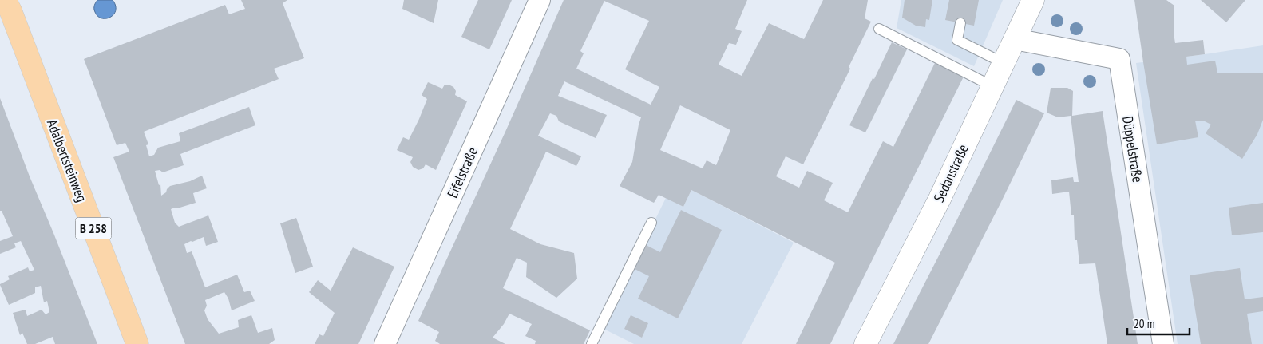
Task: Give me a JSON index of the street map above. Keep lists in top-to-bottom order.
{
  "streets": {
    "main road": ["Adalbertsteinweg", "B 258"],
    "street": ["Düppelstraße", "Eifelstraße", "Sedanstraße"]
  },
  "crossings": [
    ["Düppelstraße", "Sedanstraße"]
  ],
  "scale_bar": "20 m"
}
